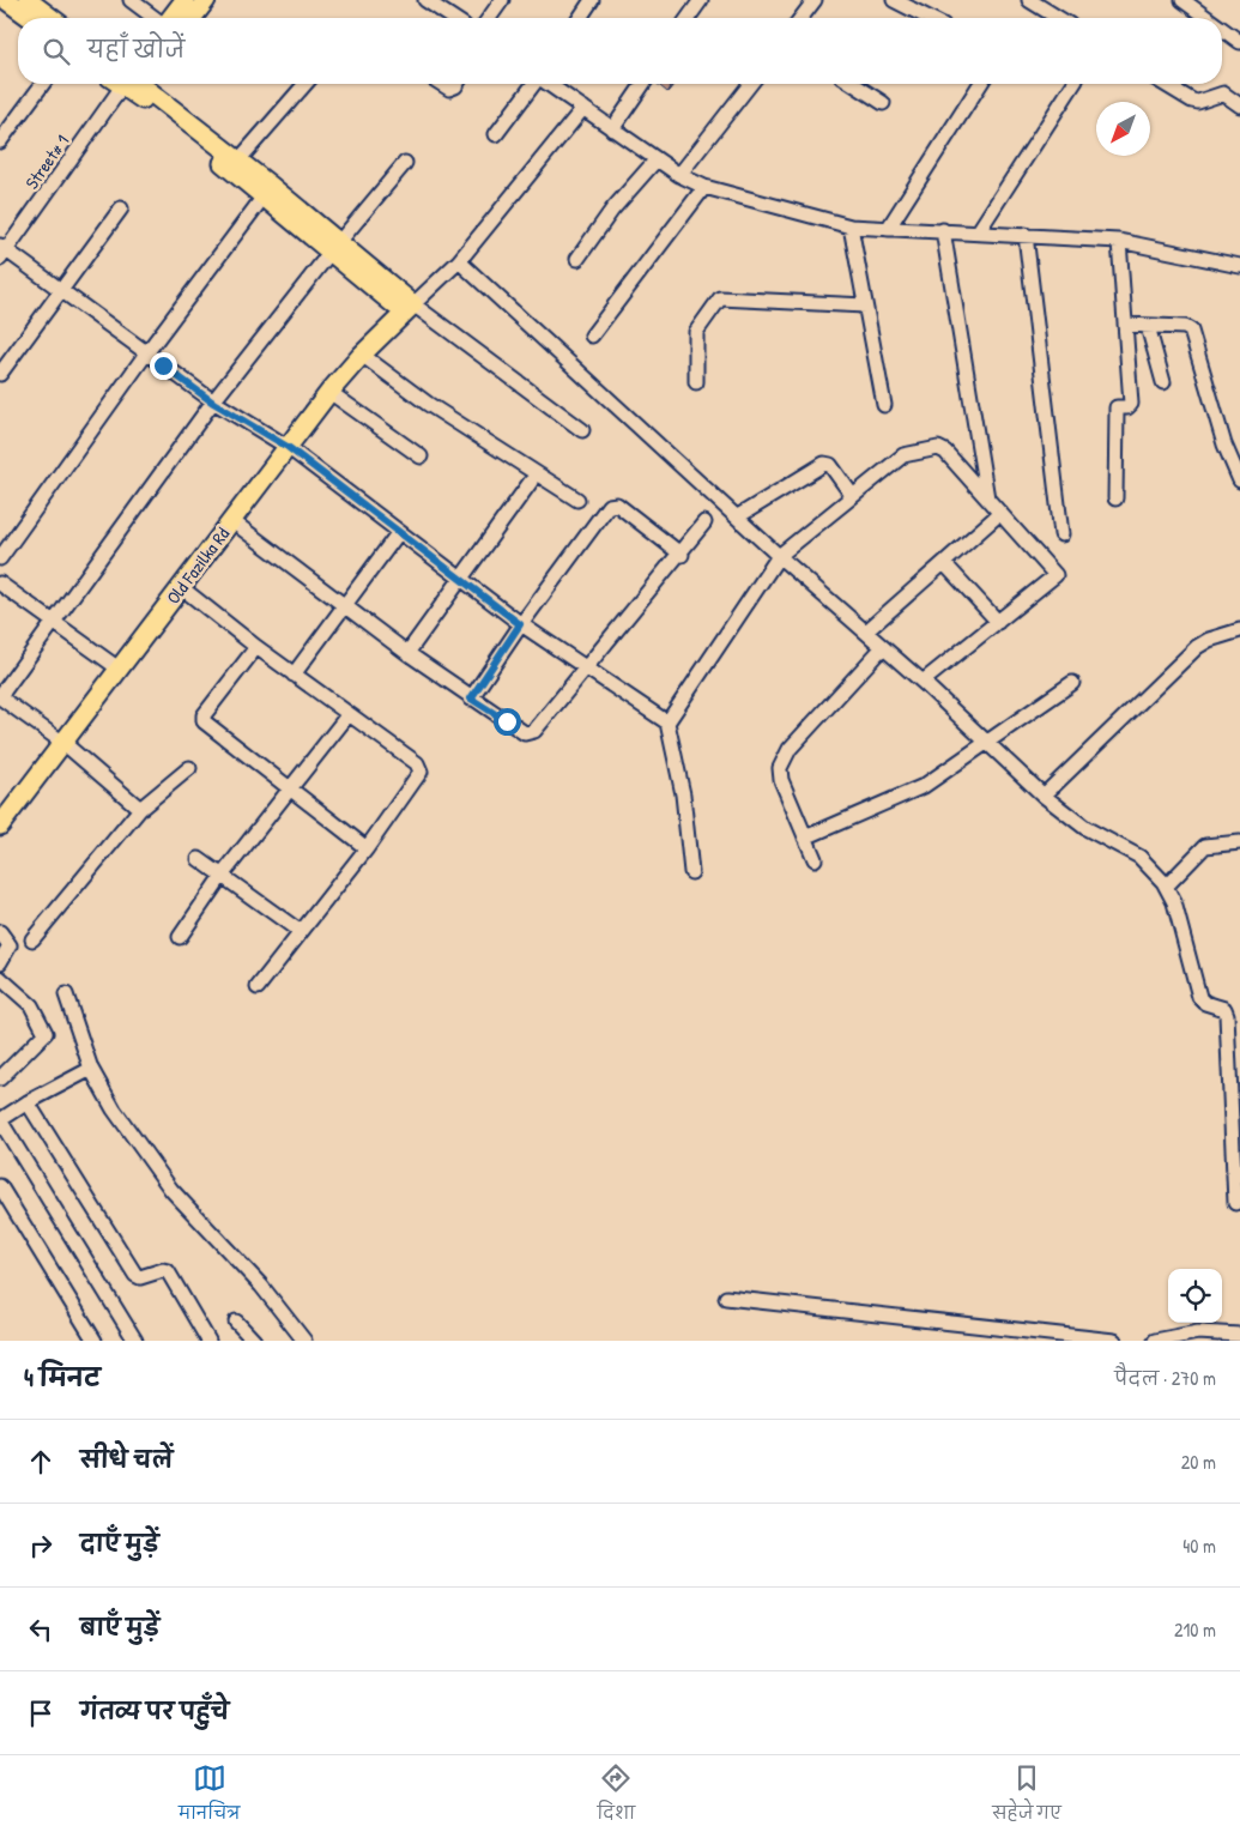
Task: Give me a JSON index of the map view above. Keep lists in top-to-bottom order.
{
  "streets": {
    "main road": ["Old Fazilka Rd"],
    "street": ["Street# 1"]
  },
  "north": "bottom left",
  "page": {
    "search": "यहाँ खोजें",
    "heading": ["4 मिनट", "पैदल · 270 m"],
    "list": [
      ["सीधे चलें", "20 m"],
      ["दाएँ मुड़ें", "40 m"],
      ["बाएँ मुड़ें", "210 m"],
      "गंतव्य पर पहुँचे"
    ],
    "nav": ["मानचित्र", "दिशा", "सहेजे गए"]
  }
}
